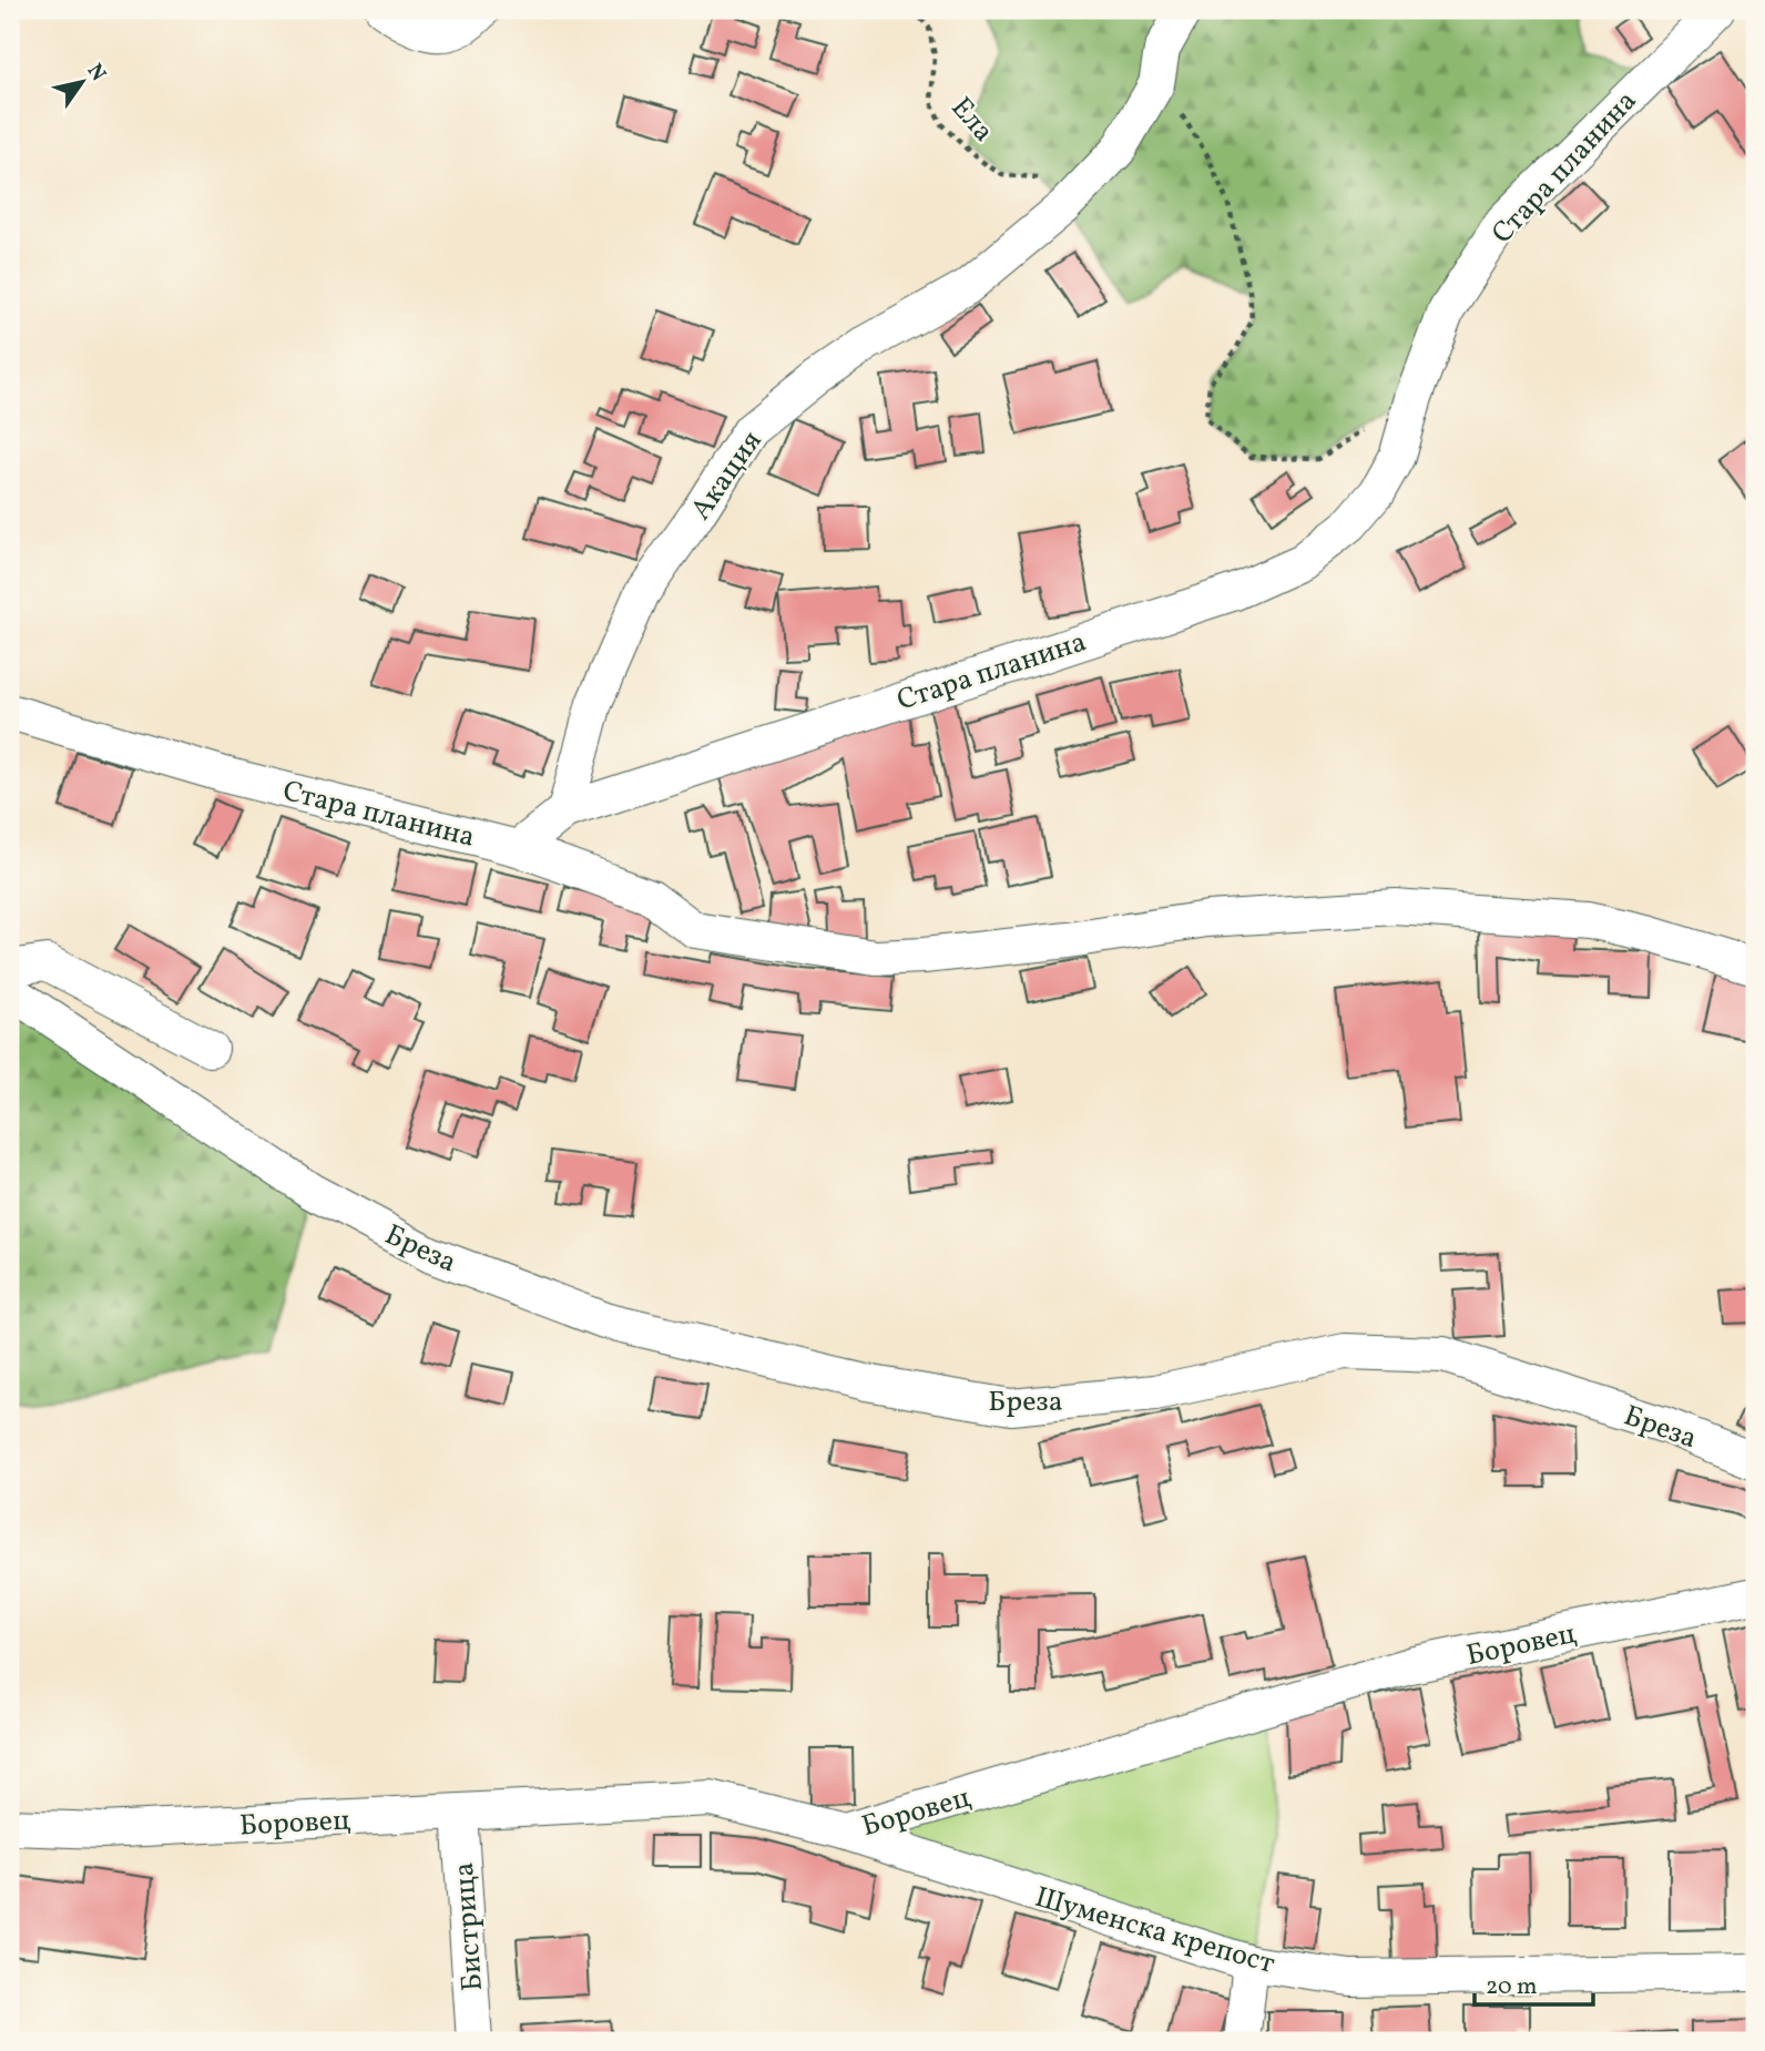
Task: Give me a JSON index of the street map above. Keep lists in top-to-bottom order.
{
  "streets": {
    "street": [
      "Стара планина",
      "Акация",
      "Бреза",
      "Боровец",
      "Бистрица",
      "Шуменска крепост"
    ],
    "path": ["Ела"]
  },
  "crossings": [
    ["Ела", "Акация"],
    ["Стара планина", "Акация"],
    ["Боровец", "Бистрица"],
    ["Боровец", "Шуменска крепост"]
  ],
  "scale_bar": "20 m",
  "north": "top right"
}
